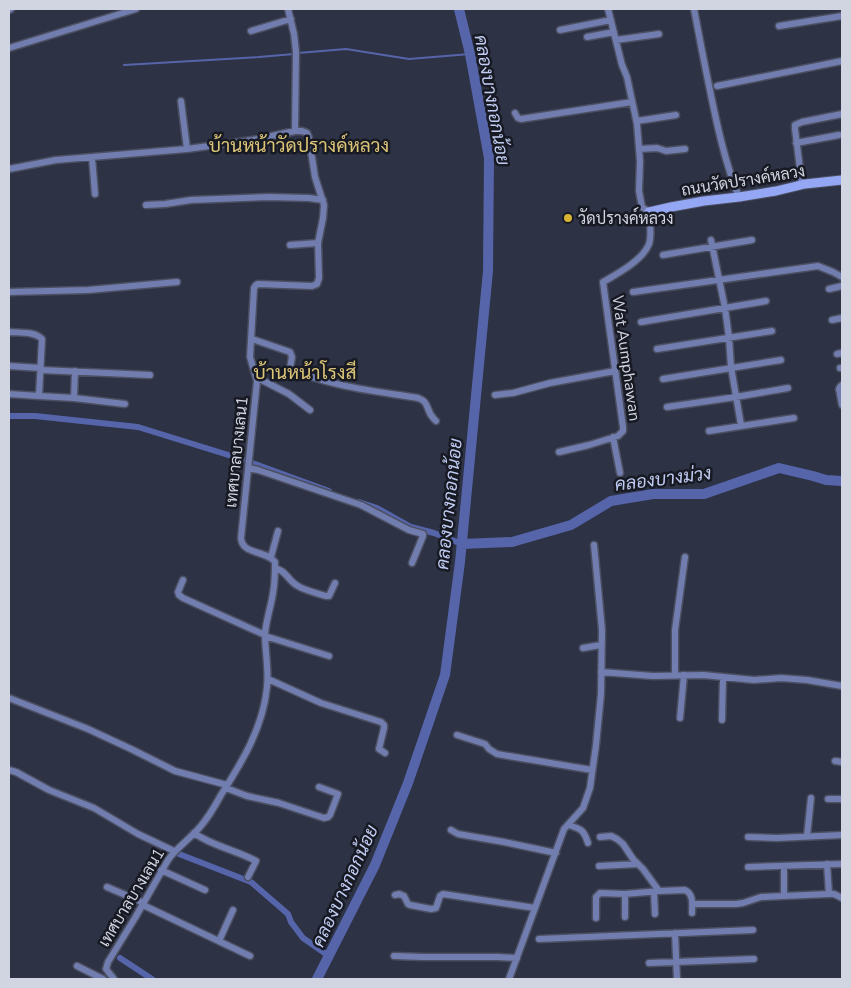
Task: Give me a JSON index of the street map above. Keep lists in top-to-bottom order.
{
  "streets": {
    "street": ["ถนนวัดปรางค์หลวง", "Wat Aumphawan", "เทศบาลบางเลน1"]
  },
  "crossings": [
    ["ถนนวัดปรางค์หลวง", "Wat Aumphawan"]
  ],
  "districts": ["บ้านหน้าวัดปรางค์หลวง", "บ้านหน้าโรงสี"],
  "water": ["คลองบางกอกน้อย", "คลองบางม่วง"],
  "places": ["วัดปรางค์หลวง"]
}
